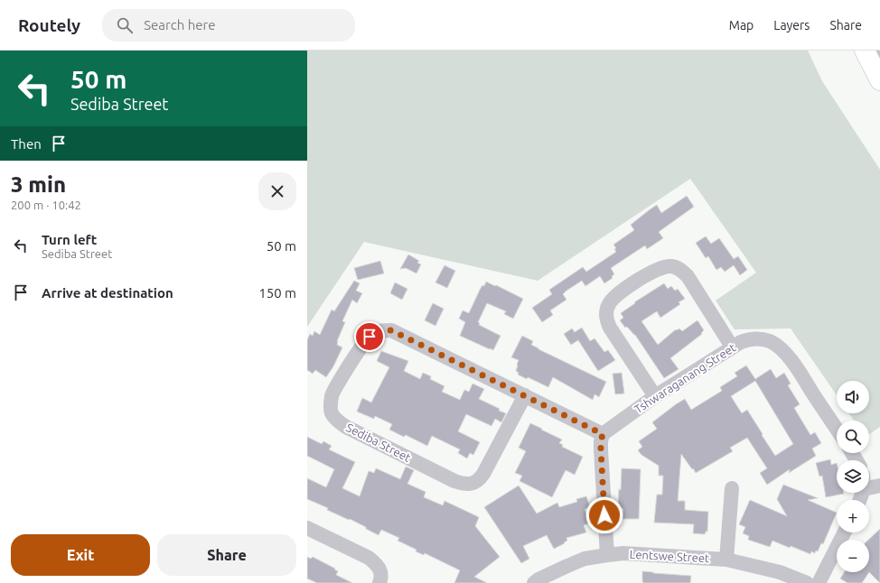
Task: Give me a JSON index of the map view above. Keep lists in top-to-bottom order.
{
  "streets": {
    "street": ["Tshwaraganang Street", "Sediba Street", "Lentswe Street"]
  },
  "crossings": [
    ["Tshwaraganang Street", "Sediba Street"]
  ],
  "page": {
    "header": "Routely",
    "search": "Search here",
    "nav": ["Map", "Layers", "Share"],
    "turn": ["50 m", "Sediba Street"],
    "then": "Then",
    "heading": ["3 min", "200 m · 10:42"],
    "list": [
      {
        "name": "Turn left",
        "note": "Sediba Street",
        "value": "50 m"
      },
      {
        "name": "Arrive at destination",
        "value": "150 m"
      }
    ],
    "map_buttons": ["+", "−"],
    "buttons": ["Exit", "Share"]
  }
}
